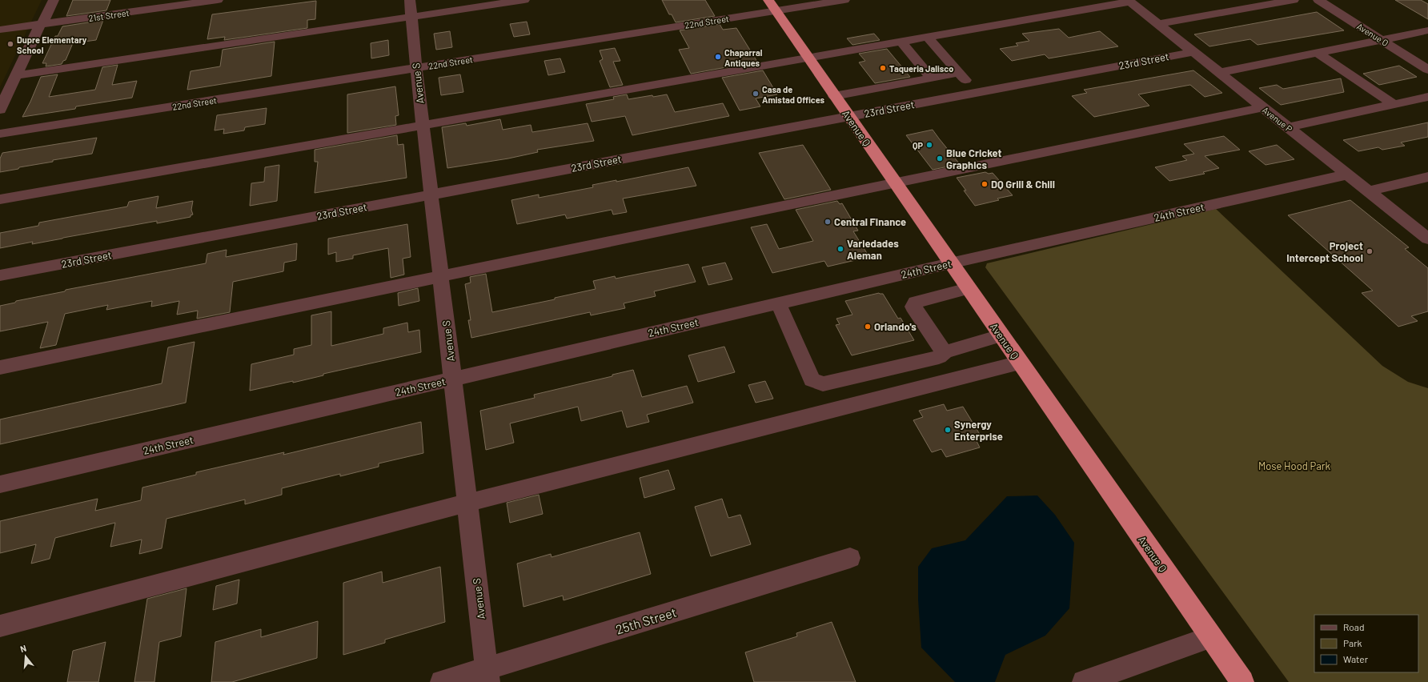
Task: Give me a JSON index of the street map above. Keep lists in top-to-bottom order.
{
  "streets": {
    "highway": ["Avenue Q"],
    "street": [
      "21st Street",
      "22nd Street",
      "Avenue O",
      "23rd Street",
      "Avenue S",
      "Avenue P",
      "24th Street",
      "25th Street"
    ]
  },
  "crossings": [
    ["22nd Street", "Avenue S"],
    ["22nd Street", "Avenue Q"],
    ["23rd Street", "Avenue S"],
    ["23rd Street", "Avenue P"],
    ["23rd Street", "Avenue Q"],
    ["Avenue S", "24th Street"],
    ["Avenue S", "25th Street"],
    ["Avenue P", "24th Street"],
    ["Avenue Q", "24th Street"]
  ],
  "parks": ["Mose Hood Park"],
  "places": [
    "Dupre Elementary School",
    "Chaparral Antiques",
    "Taqueria Jalisco",
    "Casa de Amistad Offices",
    "QP",
    "Blue Cricket Graphics",
    "DQ Grill & Chill",
    "Central Finance",
    "Variedades Aleman",
    "Project Intercept School",
    "Orlando's",
    "Synergy Enterprise"
  ],
  "legend": ["Road", "Park", "Water"],
  "north": "top"
}
